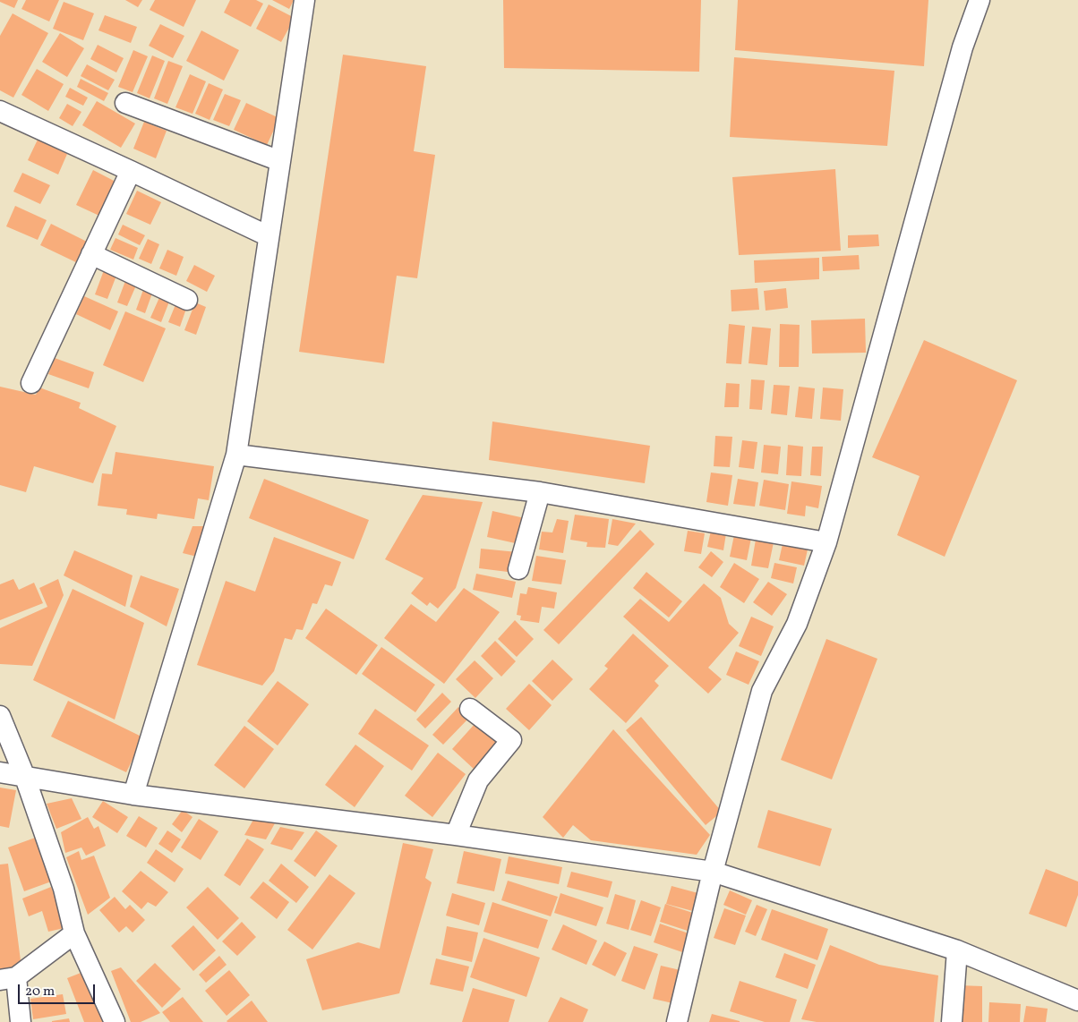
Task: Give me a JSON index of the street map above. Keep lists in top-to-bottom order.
{
  "scale_bar": "20 m"
}
